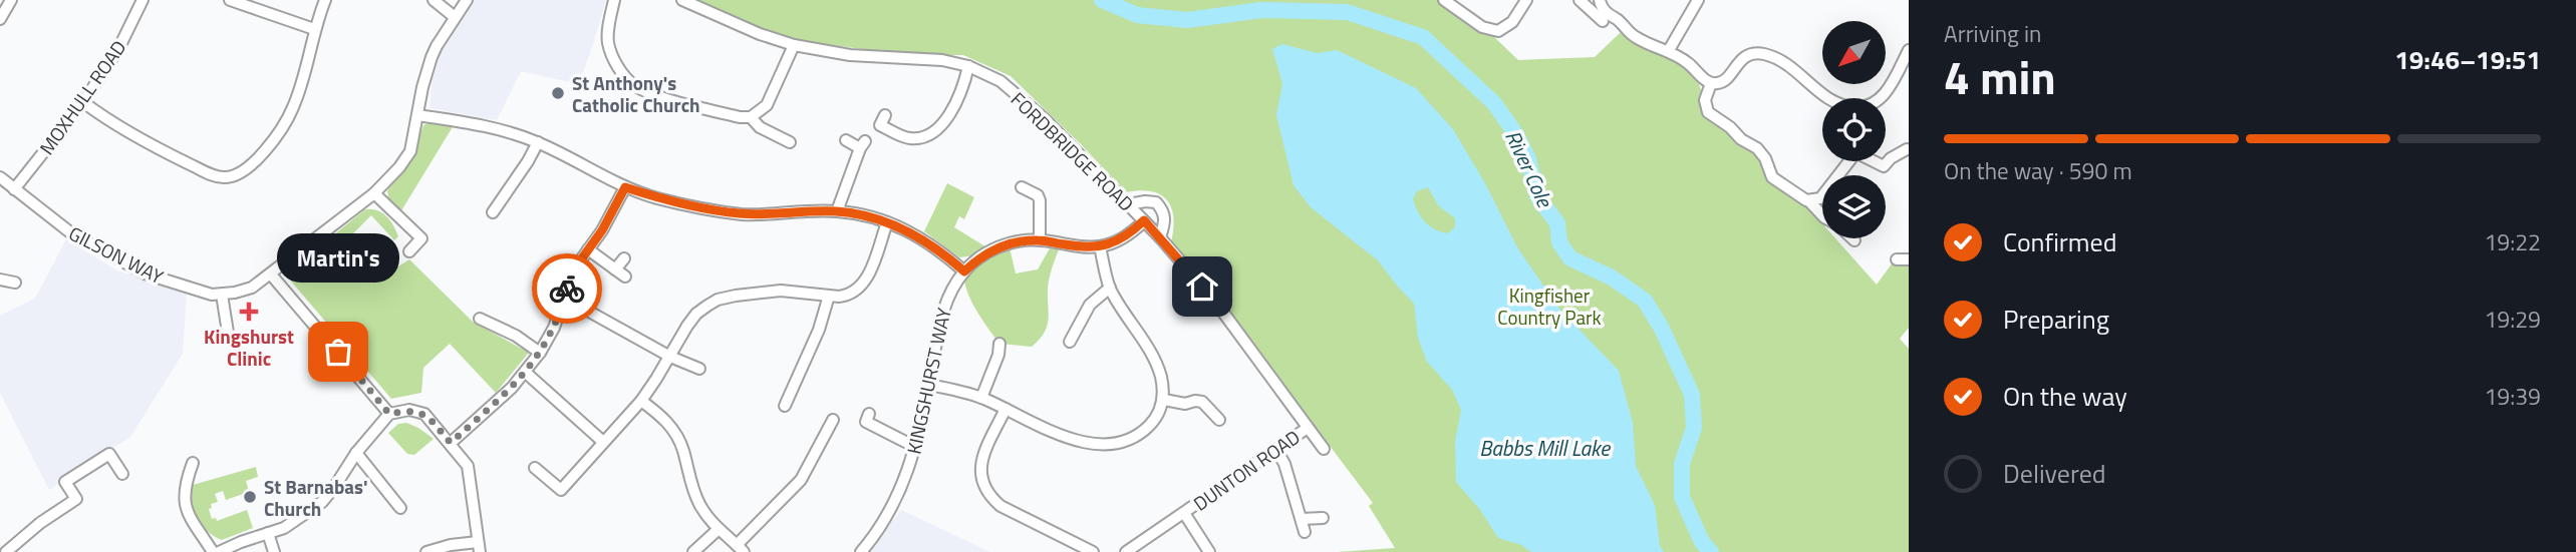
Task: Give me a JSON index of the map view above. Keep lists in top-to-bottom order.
{
  "streets": {
    "street": [
      "MOXHULL ROAD",
      "FORDBRIDGE ROAD",
      "GILSON WAY",
      "KINGSHURST WAY",
      "DUNTON ROAD"
    ]
  },
  "crossings": [
    ["MOXHULL ROAD", "GILSON WAY"],
    ["FORDBRIDGE ROAD", "KINGSHURST WAY"],
    ["FORDBRIDGE ROAD", "DUNTON ROAD"]
  ],
  "water": ["River Cole", "Babbs Mill Lake"],
  "parks": ["Kingfisher Country Park"],
  "places": {
    "other": ["St Anthony's Catholic Church", "Martin's", "St Barnabas' Church"],
    "health": ["Kingshurst Clinic"]
  },
  "north": "bottom left",
  "page": {
    "heading": ["4 min", "Arriving in", "19:46–19:51"],
    "bar": "On the way · 590 m",
    "list": [
      ["Confirmed", "19:22"],
      ["Preparing", "19:29"],
      ["On the way", "19:39"],
      "Delivered"
    ],
    "bubble": "Martin's"
  }
}
